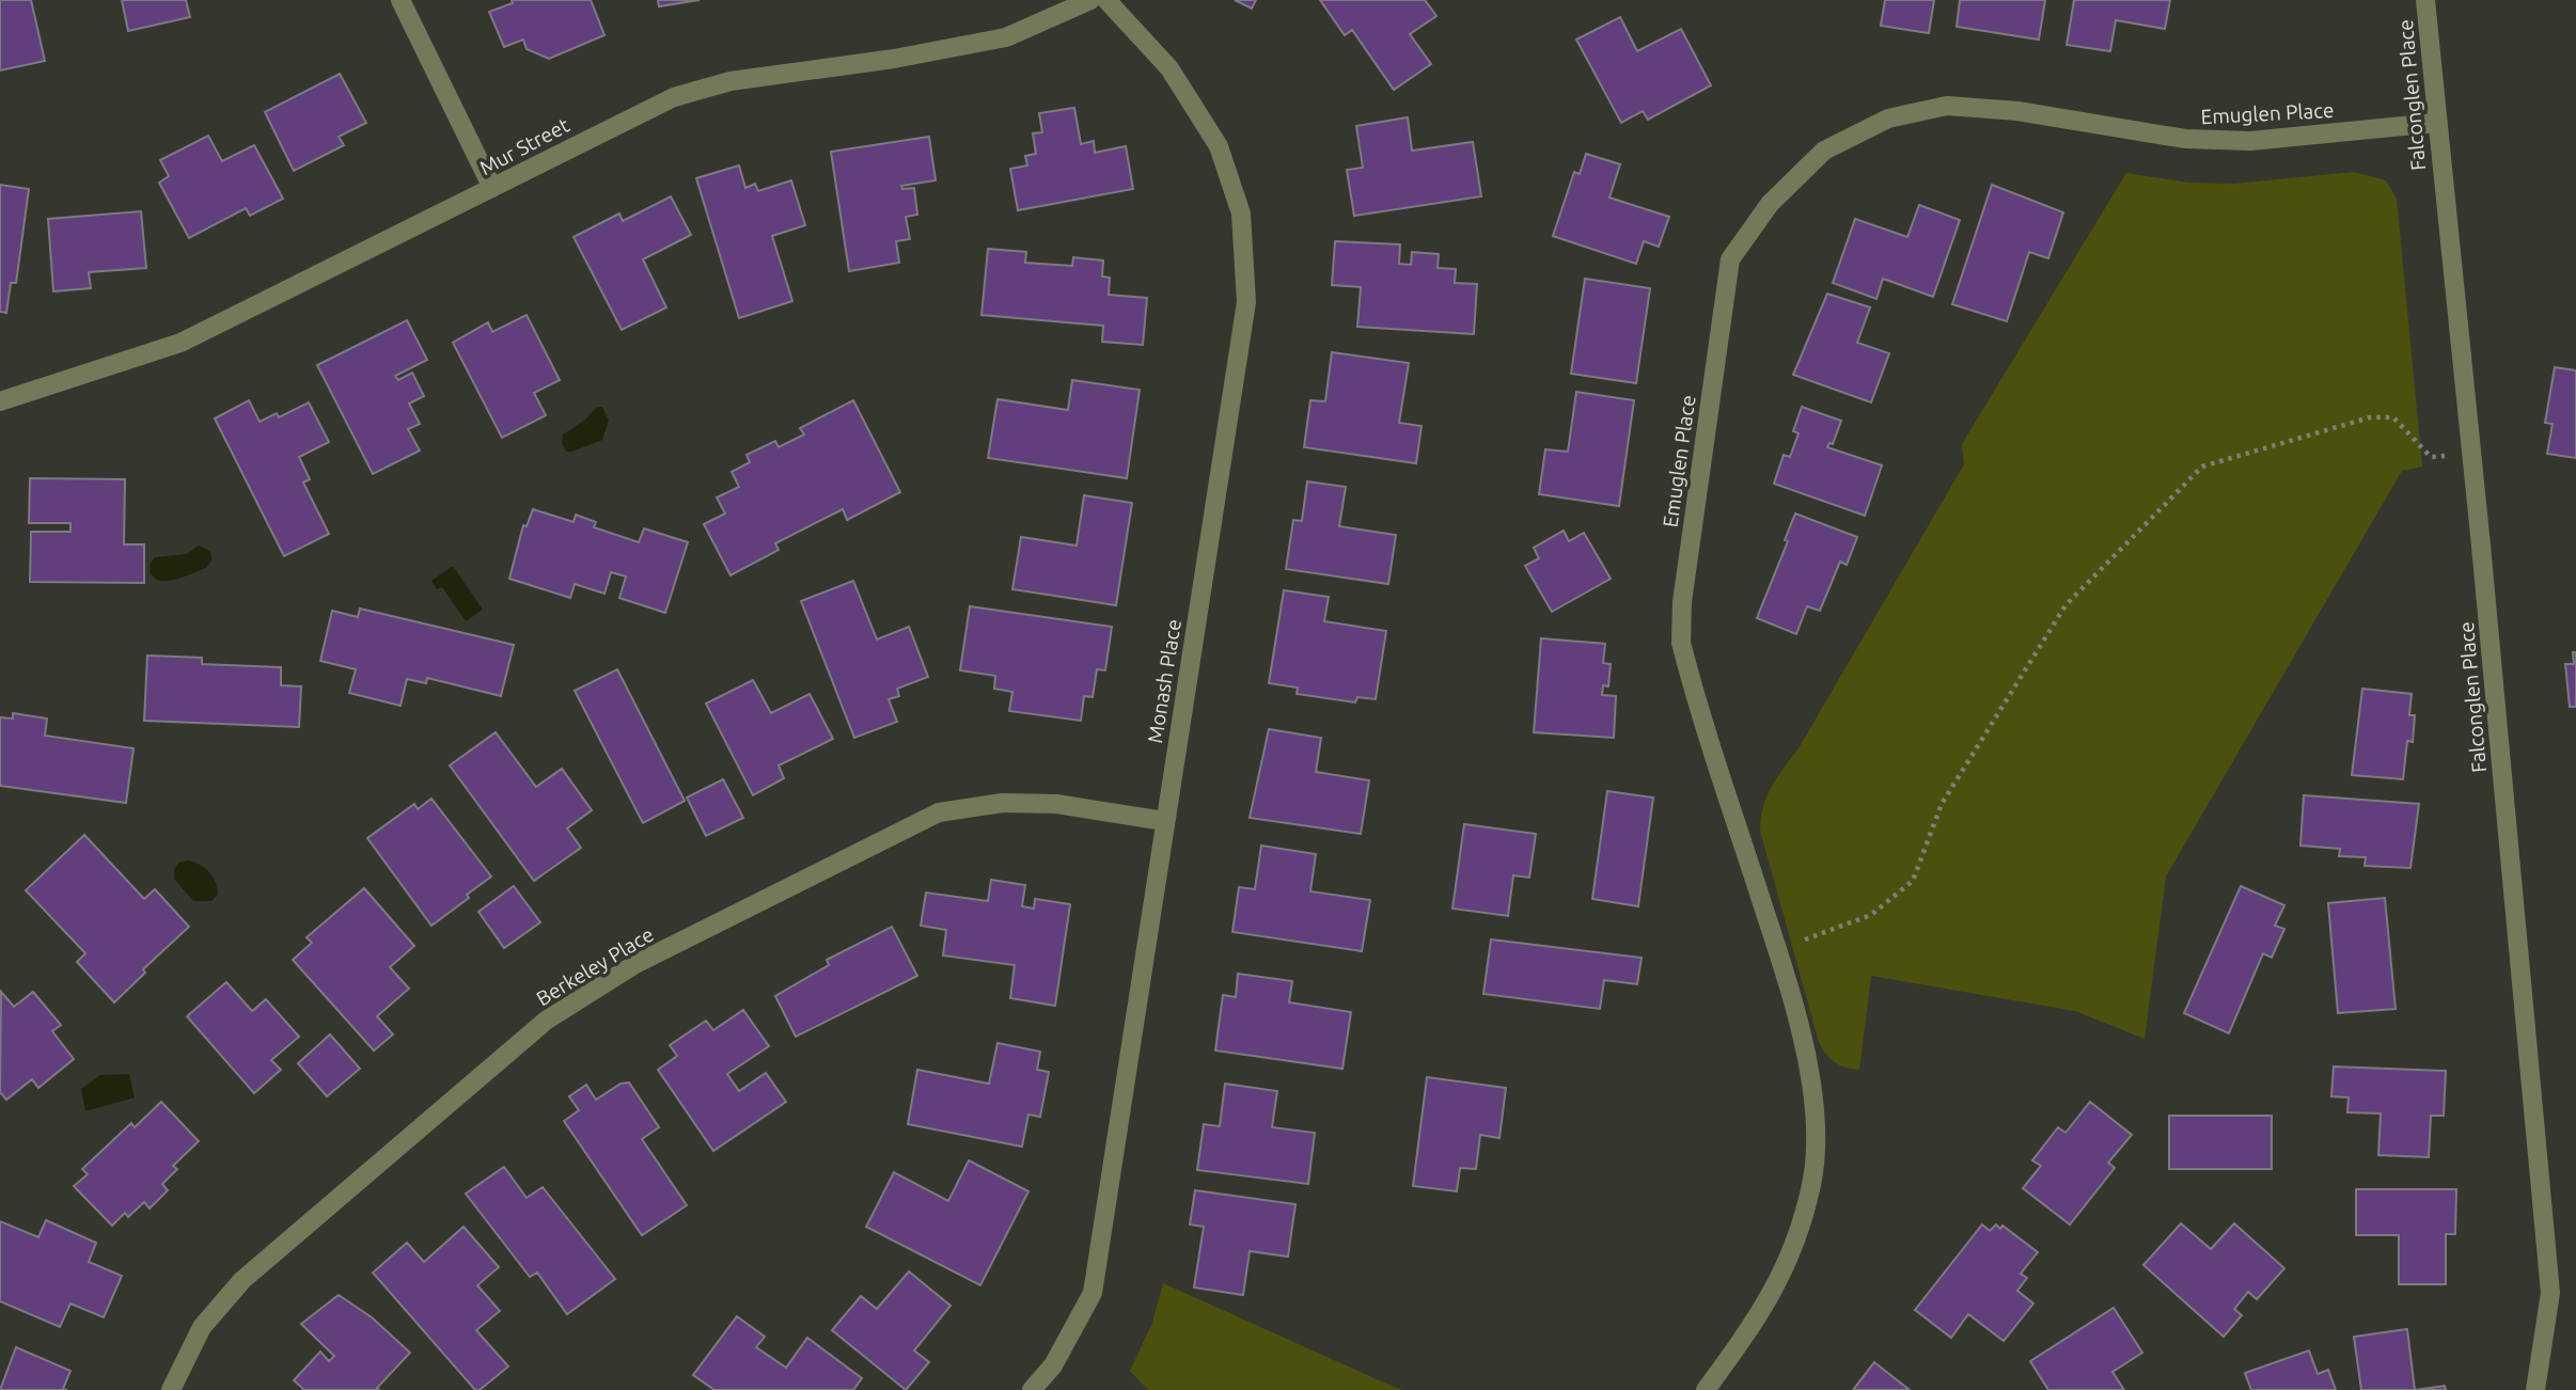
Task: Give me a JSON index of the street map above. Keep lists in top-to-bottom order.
{
  "streets": {
    "street": [
      "Falconglen Place",
      "Emuglen Place",
      "Mur Street",
      "Monash Place",
      "Berkeley Place"
    ]
  },
  "crossings": [
    ["Falconglen Place", "Emuglen Place"],
    ["Monash Place", "Berkeley Place"]
  ]
}
